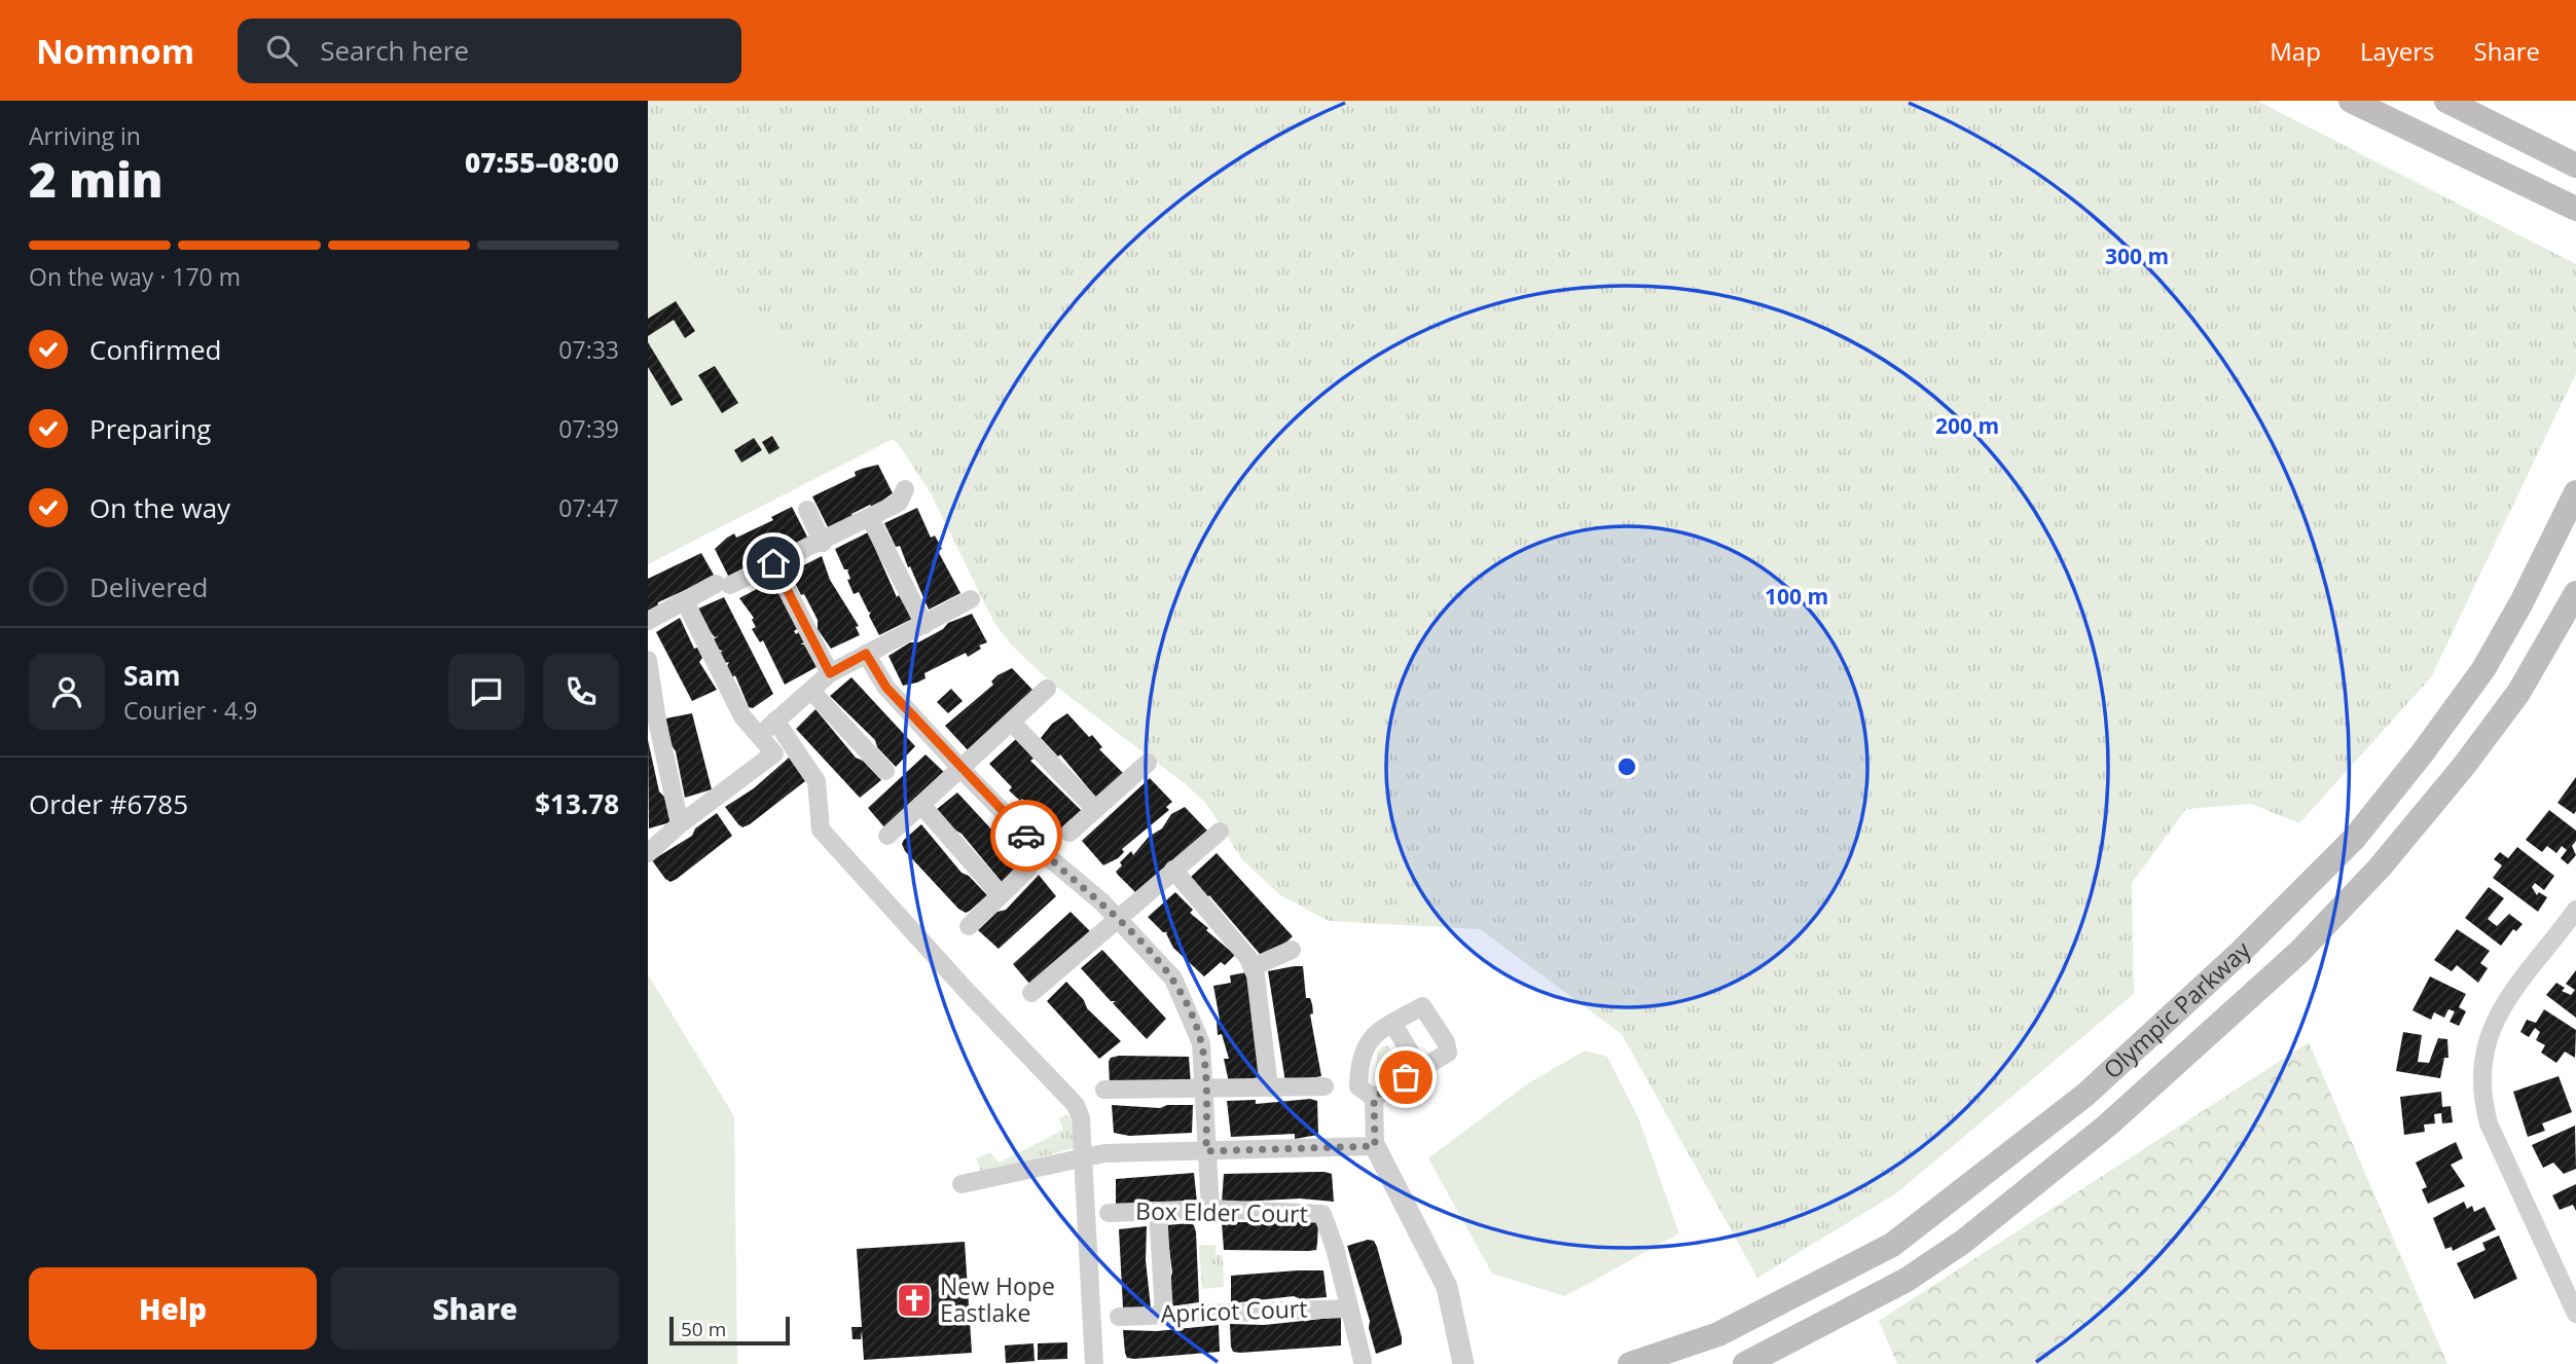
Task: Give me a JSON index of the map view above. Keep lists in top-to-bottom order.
{
  "streets": {
    "main road": ["Olympic Parkway"],
    "street": ["Box Elder Court", "Apricot Court"]
  },
  "crossings": [
    ["Box Elder Court", "Apricot Court"]
  ],
  "places": {
    "church": ["New Hope Eastlake"]
  },
  "scale_bar": "50 m",
  "page": {
    "header": "Nomnom",
    "search": "Search here",
    "nav": ["Map", "Layers", "Share"],
    "heading": ["2 min", "Arriving in", "07:55–08:00"],
    "panel": [
      "Sam",
      "Courier · 4.9",
      "Order #6785",
      "$13.78"
    ],
    "bar": "On the way · 170 m",
    "list": [
      ["Confirmed", "07:33"],
      ["Preparing", "07:39"],
      ["On the way", "07:47"],
      "Delivered"
    ],
    "buttons": ["Help", "Share"],
    "scale": "50 m"
  },
  "rings": ["300 m", "200 m", "100 m"]
}
